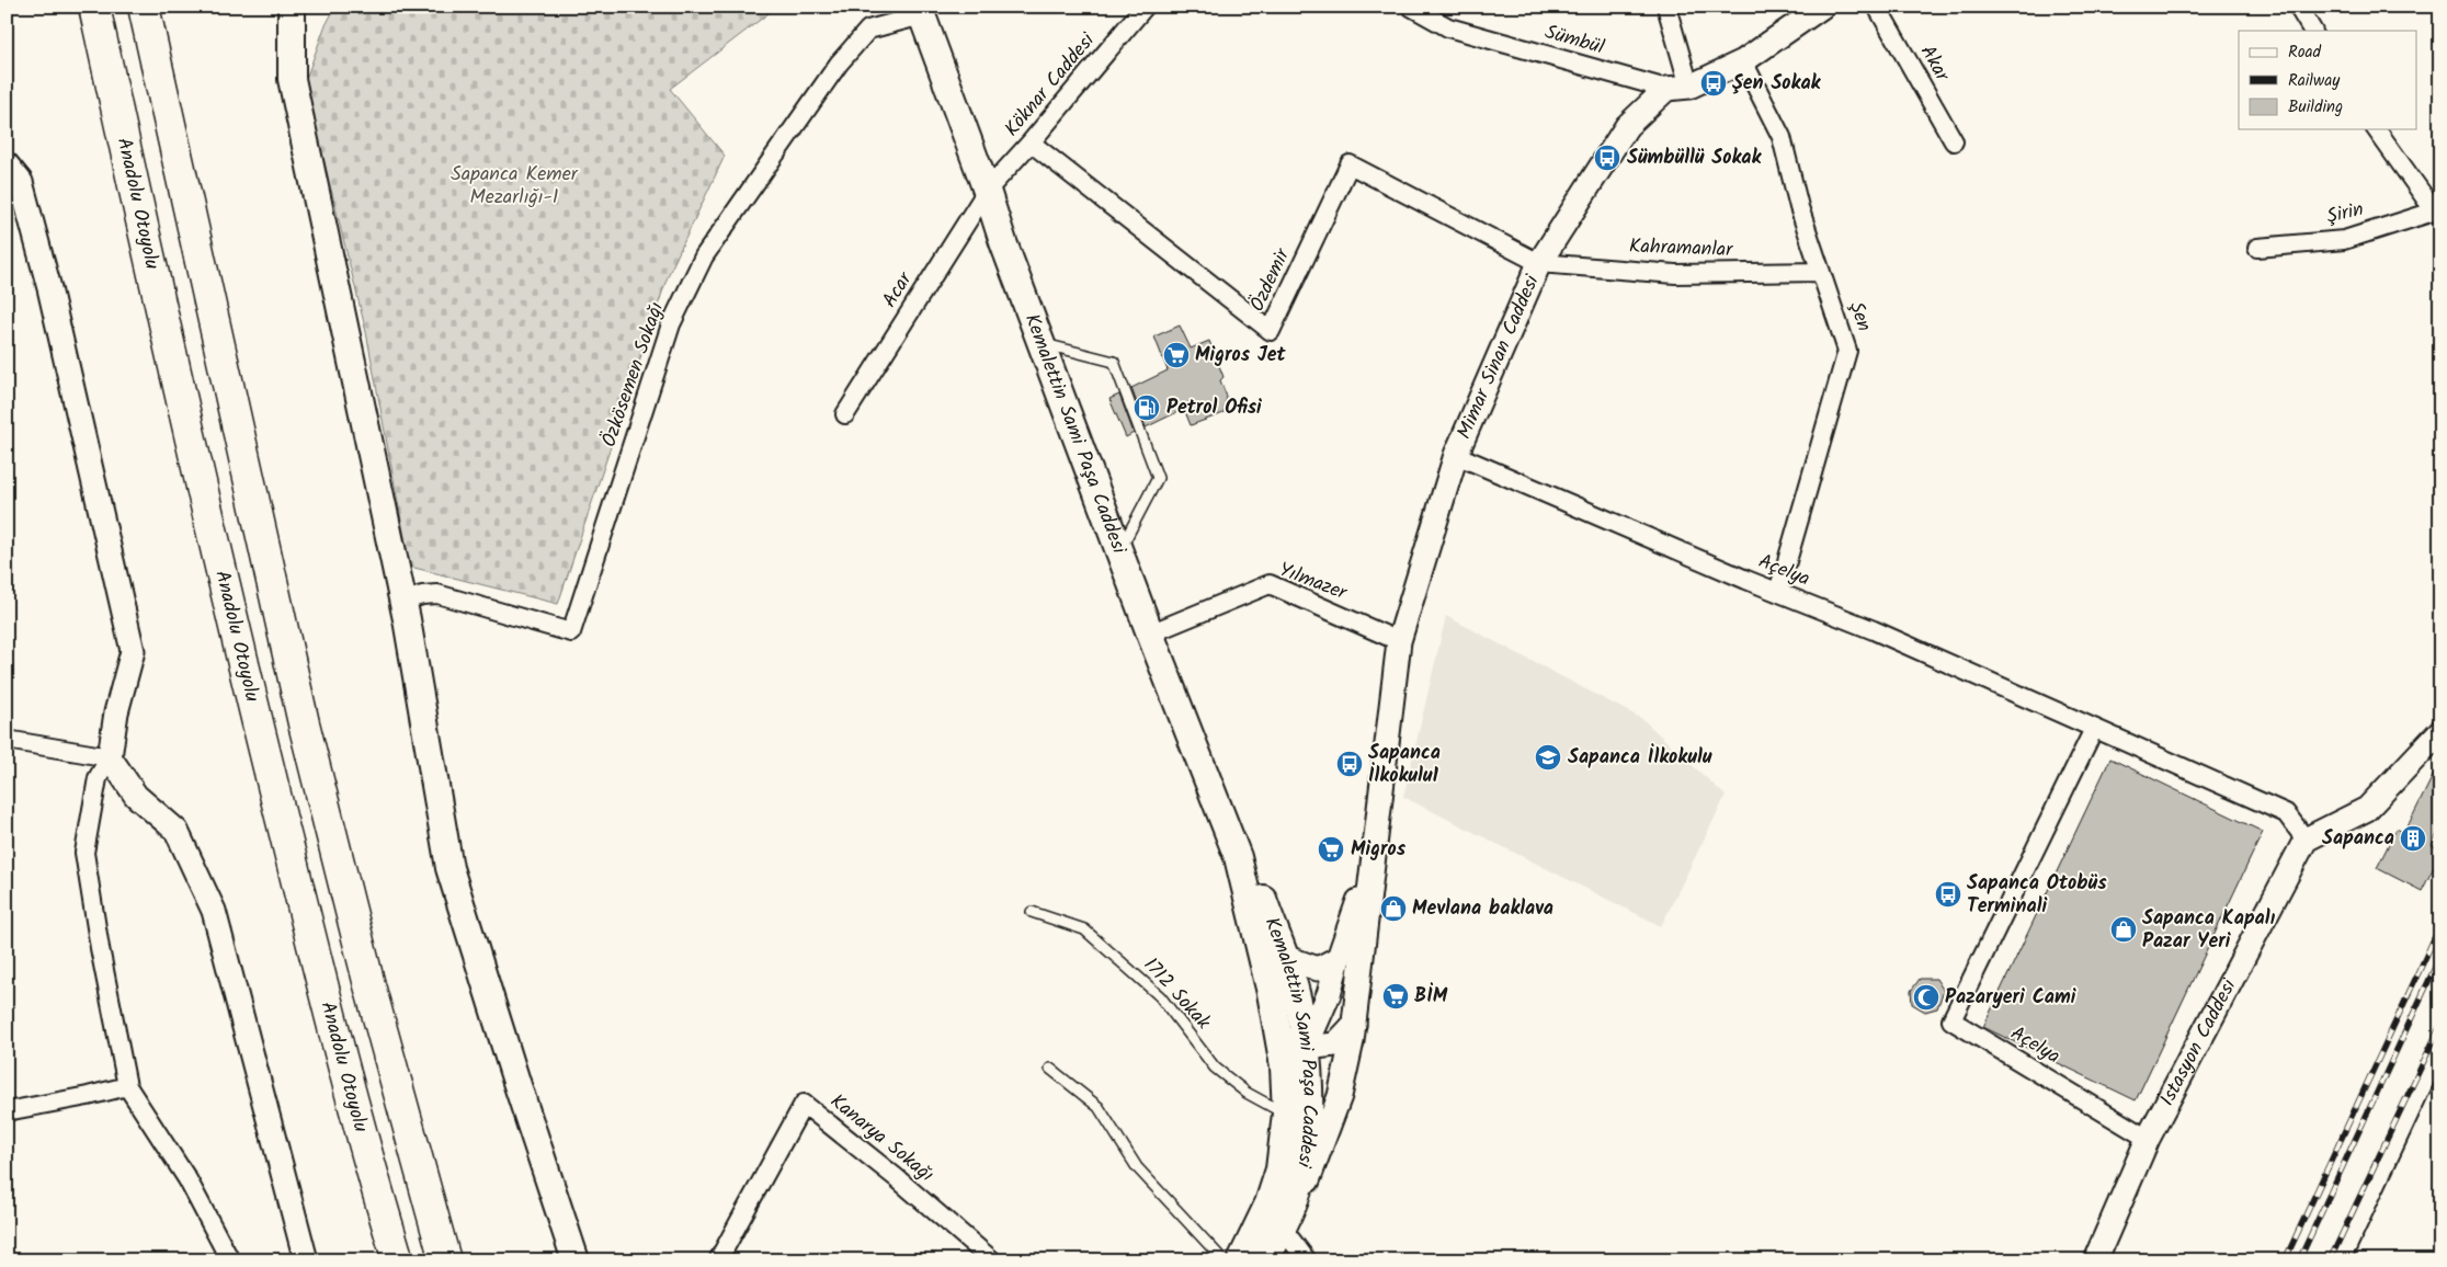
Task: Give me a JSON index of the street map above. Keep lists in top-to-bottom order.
{
  "streets": {
    "highway": ["Anadolu Otoyolu"],
    "main road": ["Kemalettin Sami Paşa Caddesi"],
    "street": [
      "Sümbül",
      "Akar",
      "Köknar Caddesi",
      "Şirin",
      "Kahramanlar",
      "Özdemir",
      "Acar",
      "Şen",
      "Mimar Sinan Caddesi",
      "Özkösemen Sokağı",
      "Açelya",
      "Yılmazer",
      "İstasyon Caddesi",
      "Kanarya Sokağı"
    ],
    "lane": ["1712 Sokak"]
  },
  "crossings": [
    ["Sümbül", "Mimar Sinan Caddesi"],
    ["Köknar Caddesi", "Özdemir"],
    ["Köknar Caddesi", "Acar"],
    ["Köknar Caddesi", "Kemalettin Sami Paşa Caddesi"],
    ["Kahramanlar", "Özdemir"],
    ["Kahramanlar", "Şen"],
    ["Kahramanlar", "Mimar Sinan Caddesi"],
    ["Özdemir", "Mimar Sinan Caddesi"],
    ["Acar", "Kemalettin Sami Paşa Caddesi"],
    ["Şen", "Açelya"],
    ["Mimar Sinan Caddesi", "Açelya"],
    ["Mimar Sinan Caddesi", "Yılmazer"],
    ["Özkösemen Sokağı", "Kemalettin Sami Paşa Caddesi"],
    ["Kemalettin Sami Paşa Caddesi", "Yılmazer"],
    ["Kemalettin Sami Paşa Caddesi", "1712 Sokak"],
    ["Açelya", "İstasyon Caddesi"]
  ],
  "parks": ["Sapanca Kemer Mezarlığı-1"],
  "places": {
    "bus stop": [
      "Şen Sokak",
      "Sümbüllü Sokak",
      "Sapanca İlkokulu1",
      "Sapanca Otobüs Terminali"
    ],
    "supermarket": ["Migros Jet", "Migros", "BİM"],
    "fuel station": ["Petrol Ofisi"],
    "school or university": ["Sapanca İlkokulu"],
    "building": ["Sapanca"],
    "shop": ["Mevlana baklava", "Sapanca Kapalı Pazar Yeri"],
    "mosque": ["Pazaryeri Cami"]
  },
  "legend": ["Road", "Railway", "Building"]
}
